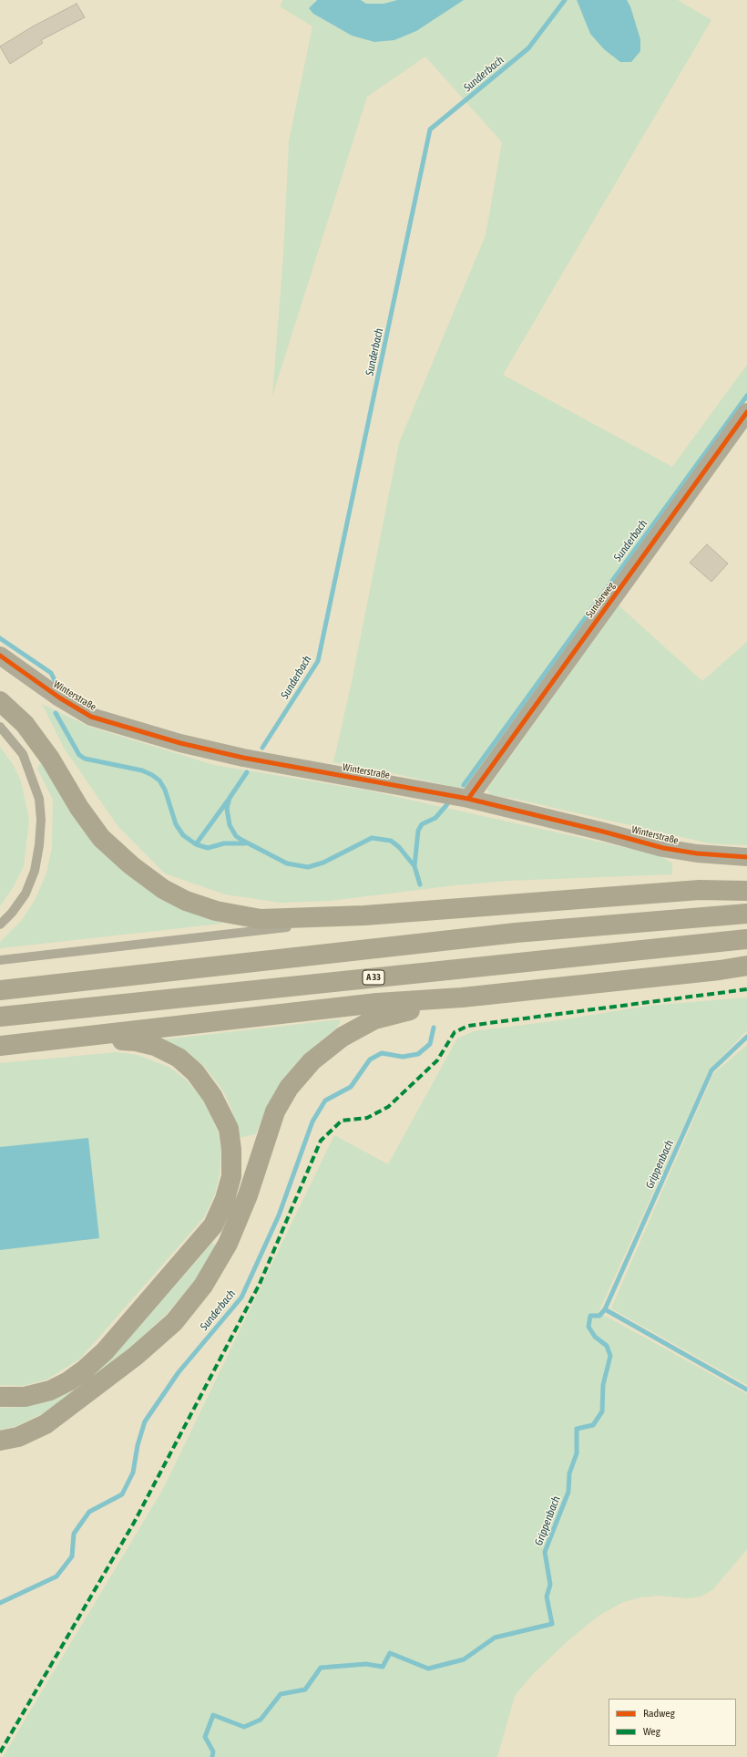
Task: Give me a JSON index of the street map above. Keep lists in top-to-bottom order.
{
  "streets": {
    "highway": ["A 33"],
    "street": ["Sunderweg", "Winterstraße"]
  },
  "crossings": [
    ["Sunderweg", "Winterstraße"]
  ],
  "water": ["Sunderbach", "Grippenbach"],
  "legend": ["Radweg", "Weg"]
}
